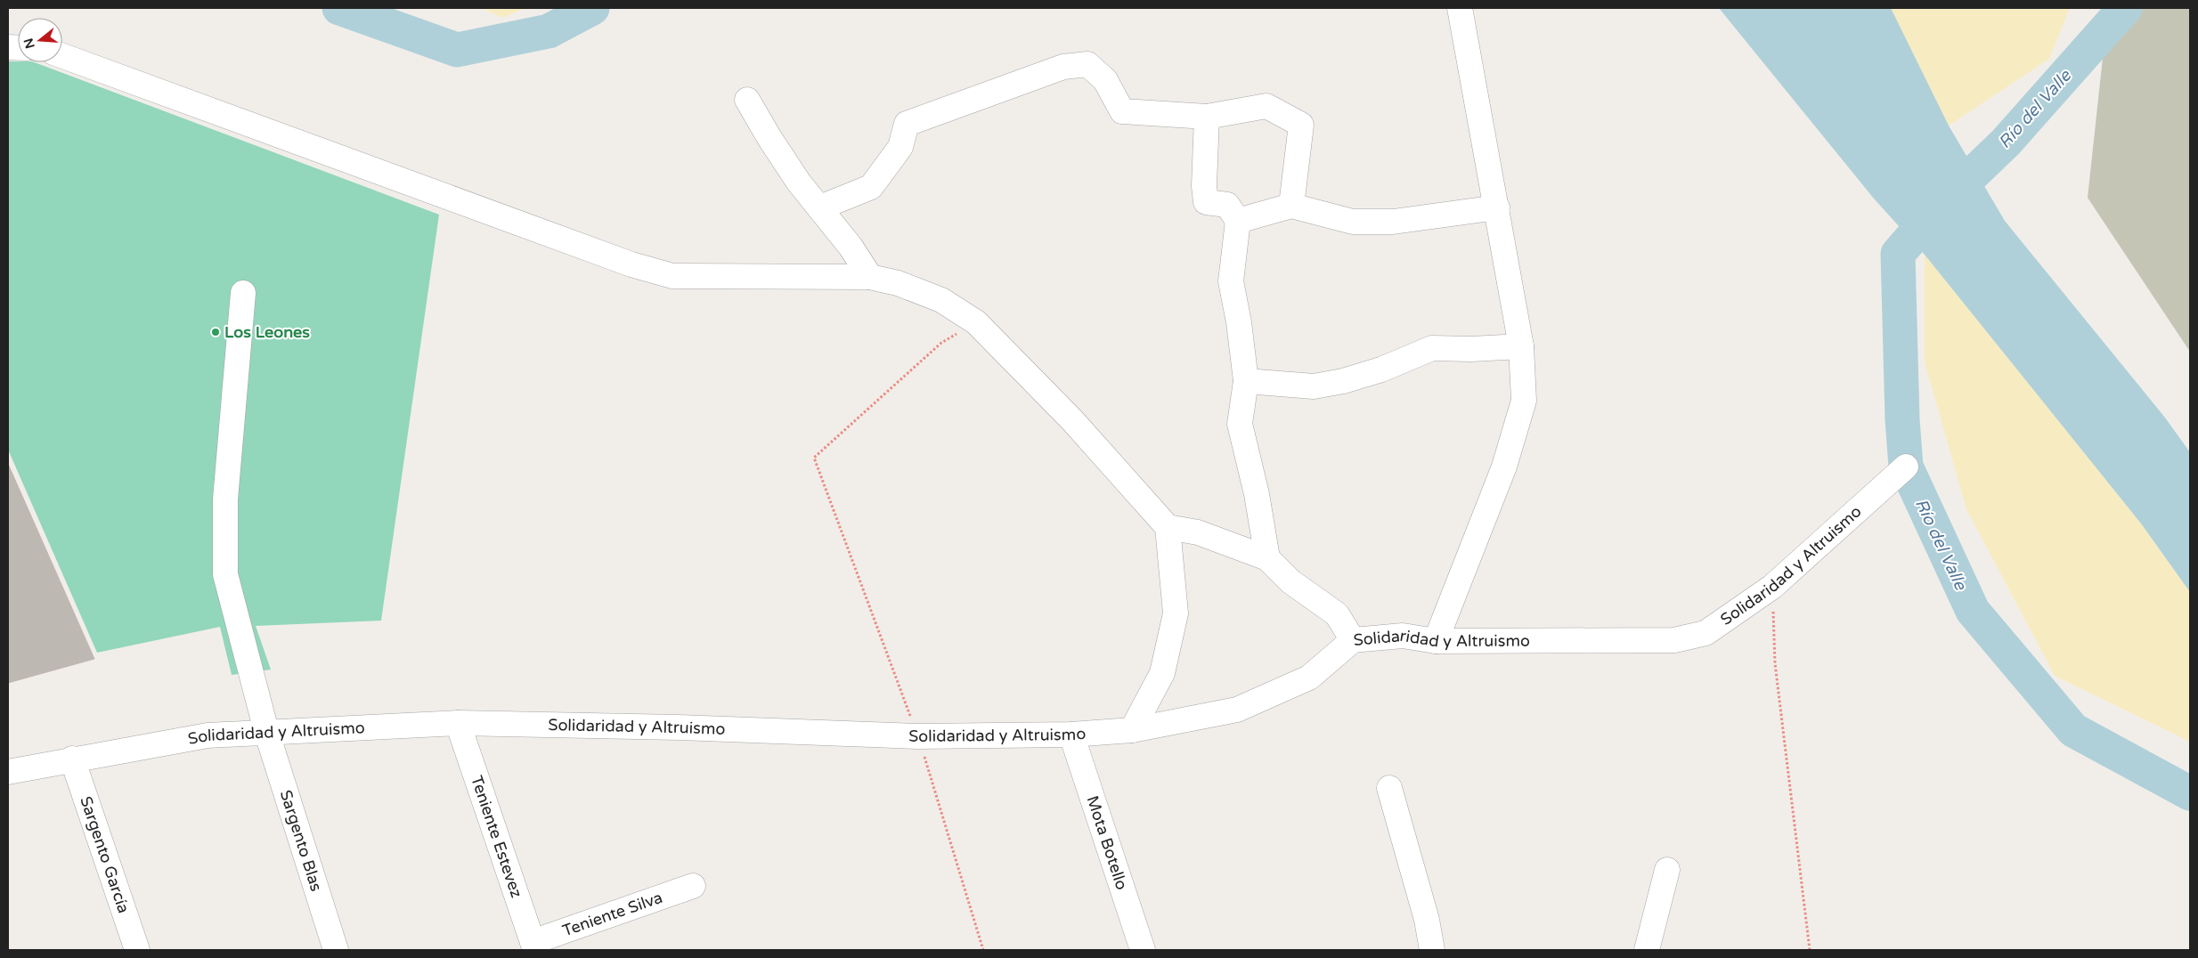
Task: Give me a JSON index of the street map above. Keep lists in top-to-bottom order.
{
  "streets": {
    "street": [
      "Solidaridad y Altruismo",
      "Teniente Estevez",
      "Sargento Blas",
      "Mota Botello",
      "Sargento García",
      "Teniente Silva"
    ]
  },
  "crossings": [
    ["Solidaridad y Altruismo", "Teniente Estevez"],
    ["Solidaridad y Altruismo", "Sargento Blas"],
    ["Solidaridad y Altruismo", "Mota Botello"],
    ["Solidaridad y Altruismo", "Sargento García"],
    ["Teniente Estevez", "Teniente Silva"]
  ],
  "water": ["Río del Valle"],
  "places": ["Los Leones"],
  "north": "left"
}
